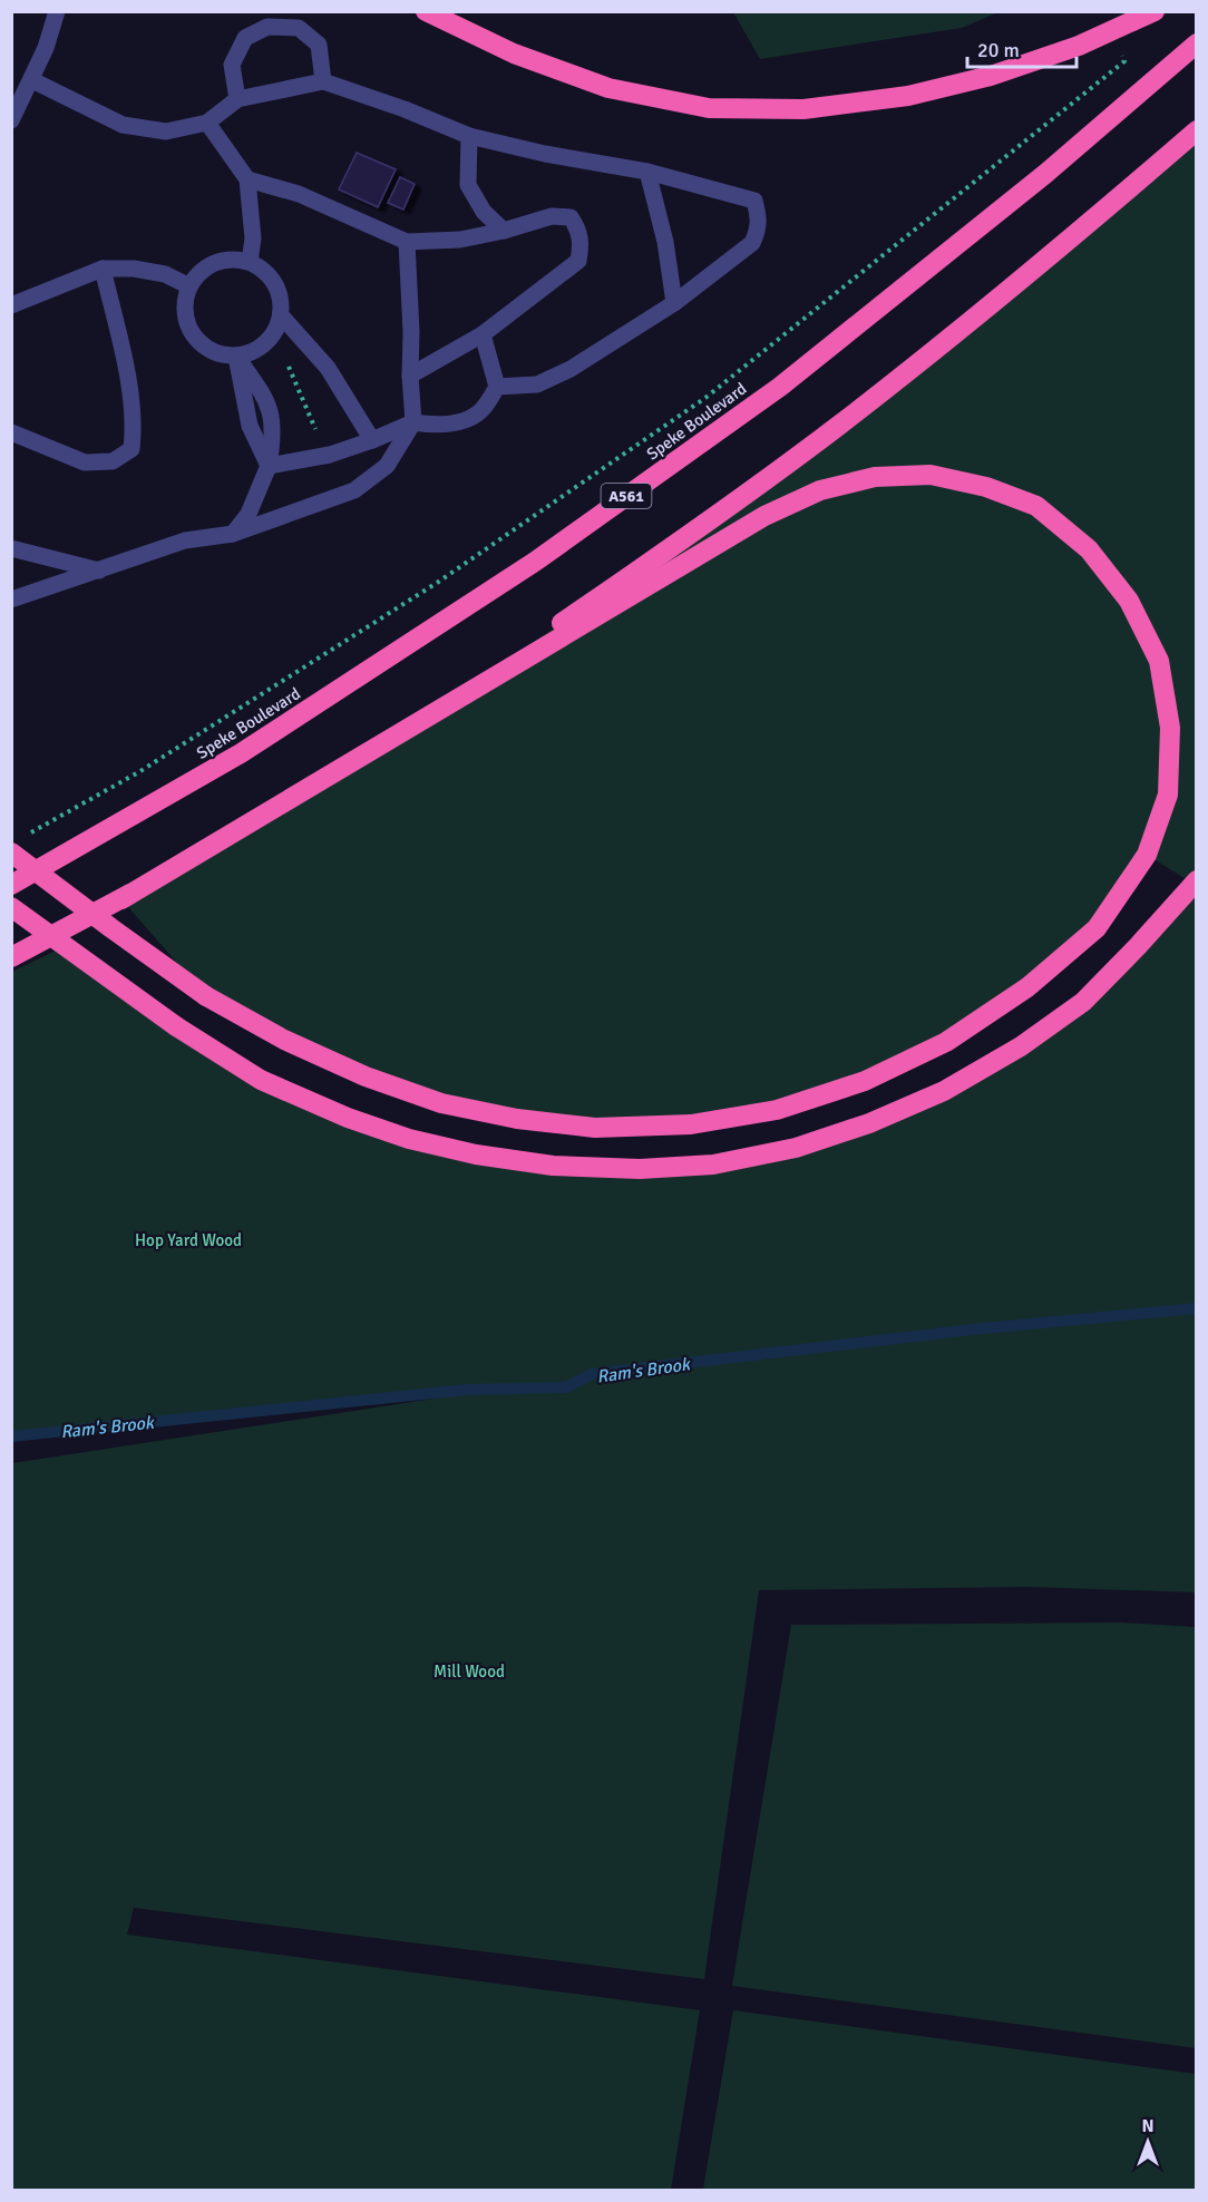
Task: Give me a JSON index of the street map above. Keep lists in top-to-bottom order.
{
  "streets": {
    "highway": ["Speke Boulevard", "A561"]
  },
  "water": ["Ram's Brook"],
  "parks": ["Hop Yard Wood", "Mill Wood"],
  "scale_bar": "20 m",
  "north": "top"
}
